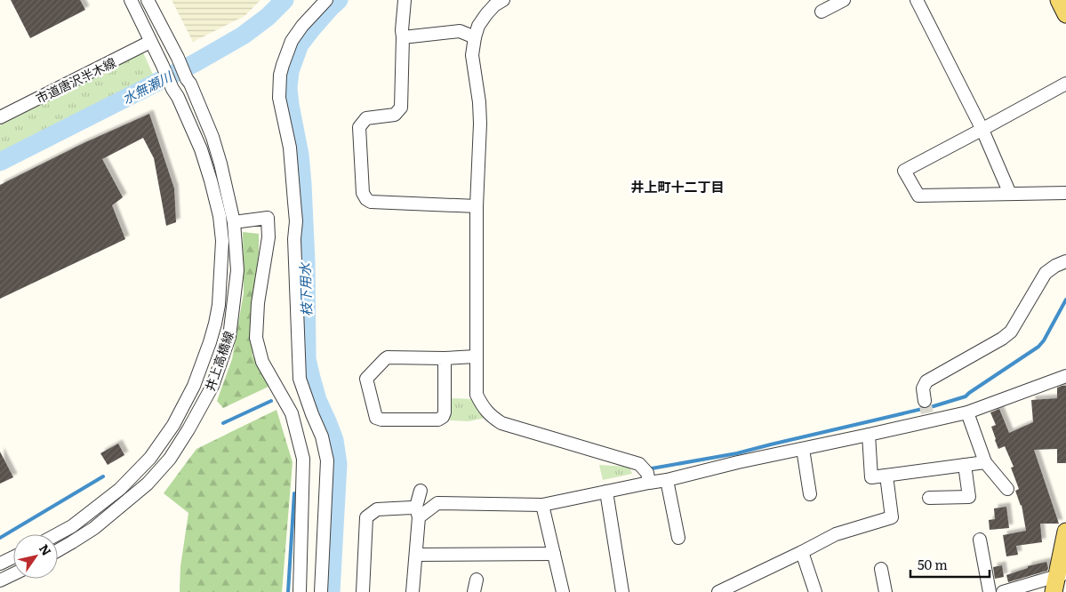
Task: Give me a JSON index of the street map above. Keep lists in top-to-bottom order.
{
  "streets": {
    "street": ["市道唐沢半木線", "井上高橋線"]
  },
  "crossings": [
    ["市道唐沢半木線", "井上高橋線"]
  ],
  "districts": ["井上町十二丁目"],
  "water": ["水無瀬川", "枝下用水"],
  "scale_bar": "50 m",
  "north": "top right"
}
